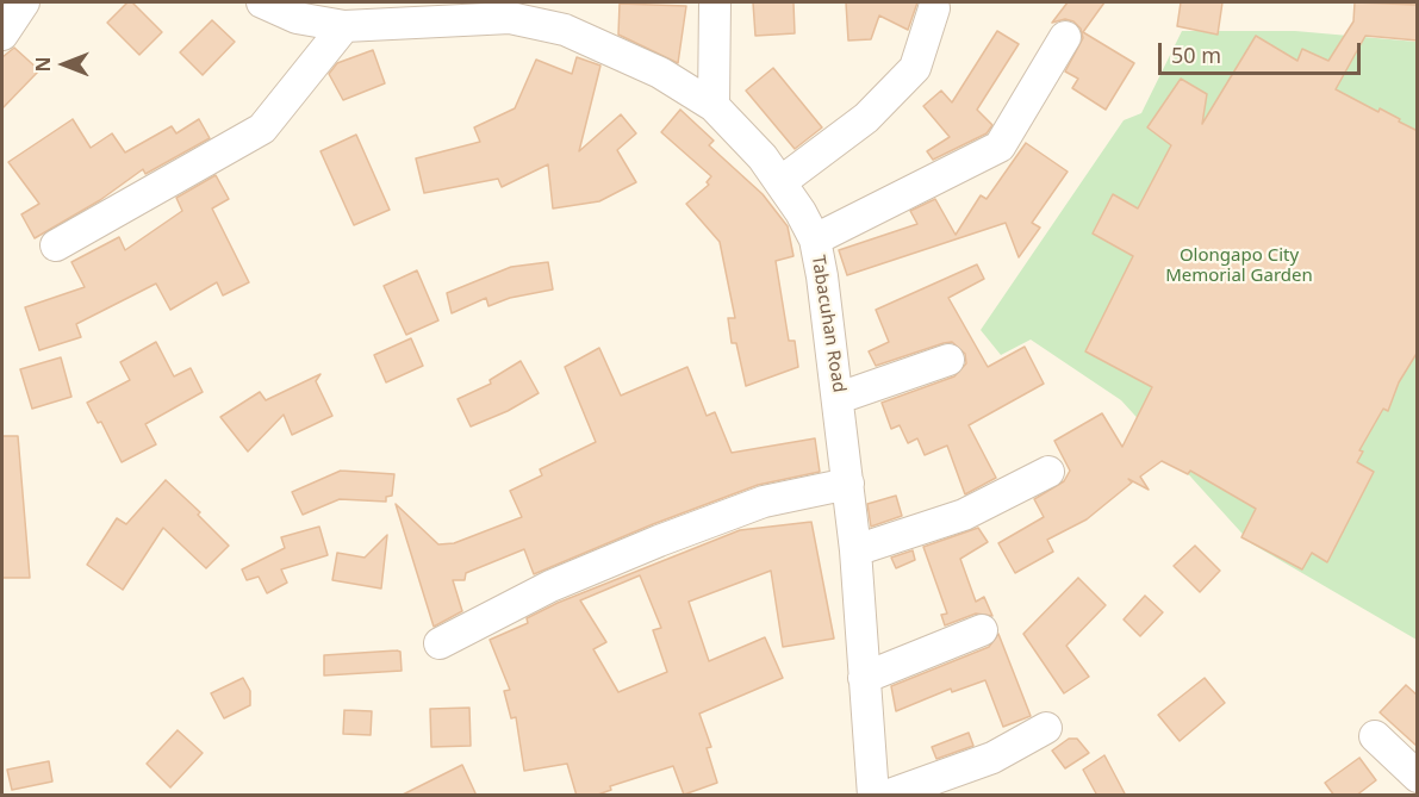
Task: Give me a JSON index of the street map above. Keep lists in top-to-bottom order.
{
  "streets": {
    "street": ["Tabacuhan Road"]
  },
  "parks": ["Olongapo City Memorial Garden"],
  "scale_bar": "50 m",
  "north": "left"
}
